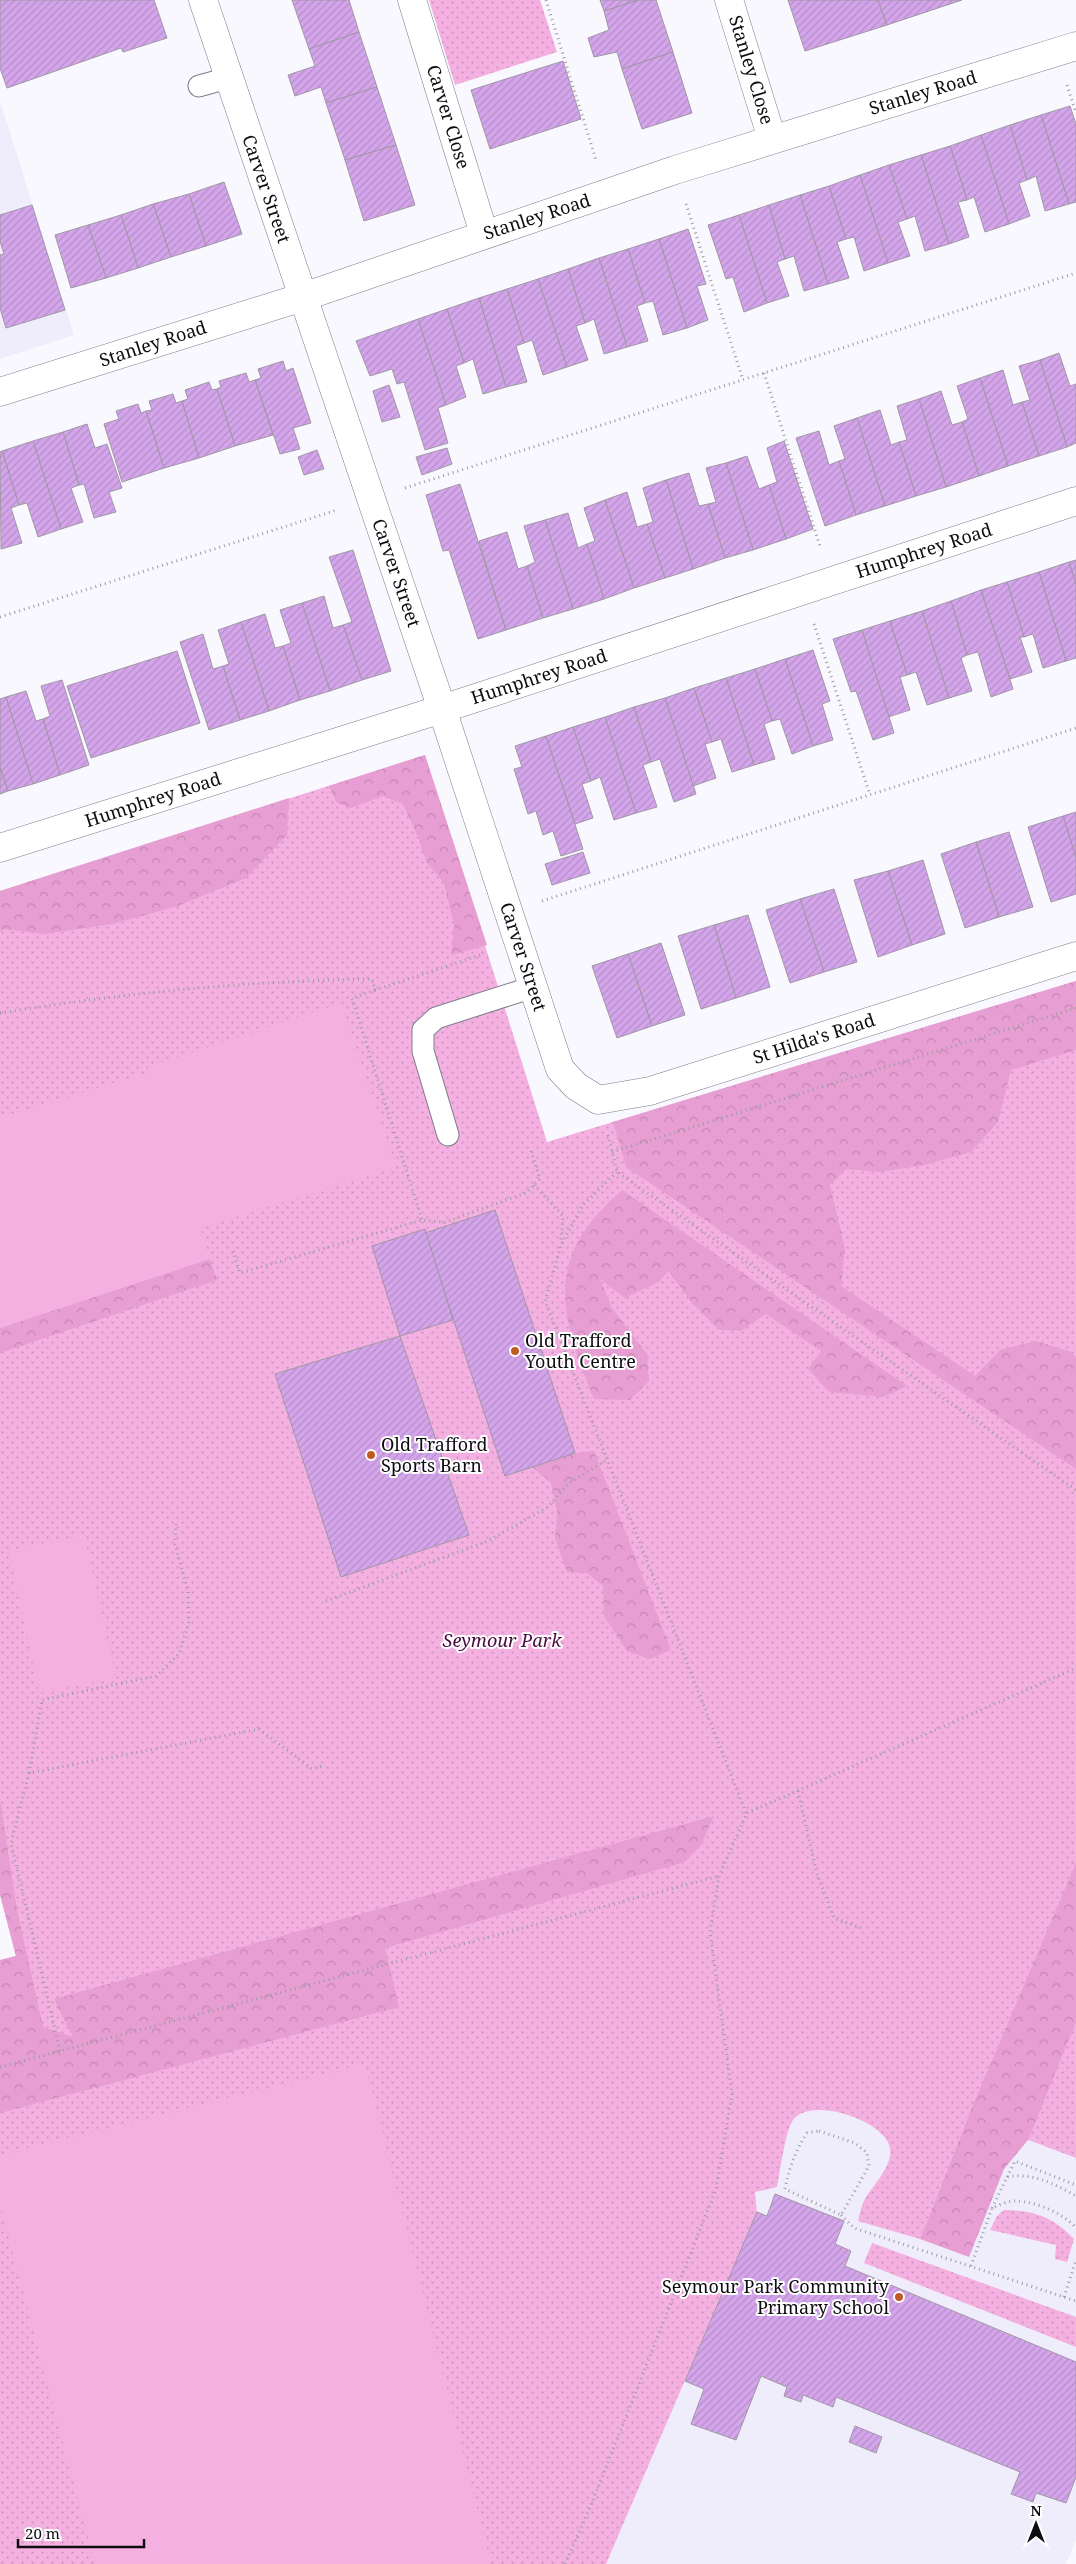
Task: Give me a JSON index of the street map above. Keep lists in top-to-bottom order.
{
  "streets": {
    "street": [
      "Stanley Close",
      "Stanley Road",
      "Carver Close",
      "Carver Street",
      "Humphrey Road",
      "St Hilda's Road"
    ]
  },
  "crossings": [
    ["Stanley Close", "Stanley Road"],
    ["Stanley Road", "Carver Close"],
    ["Stanley Road", "Carver Street"],
    ["Carver Street", "Humphrey Road"],
    ["Carver Street", "St Hilda's Road"]
  ],
  "parks": ["Seymour Park"],
  "places": ["Old Trafford Youth Centre", "Old Trafford Sports Barn", "Seymour Park Community Primary School"],
  "scale_bar": "20 m",
  "north": "top"
}
